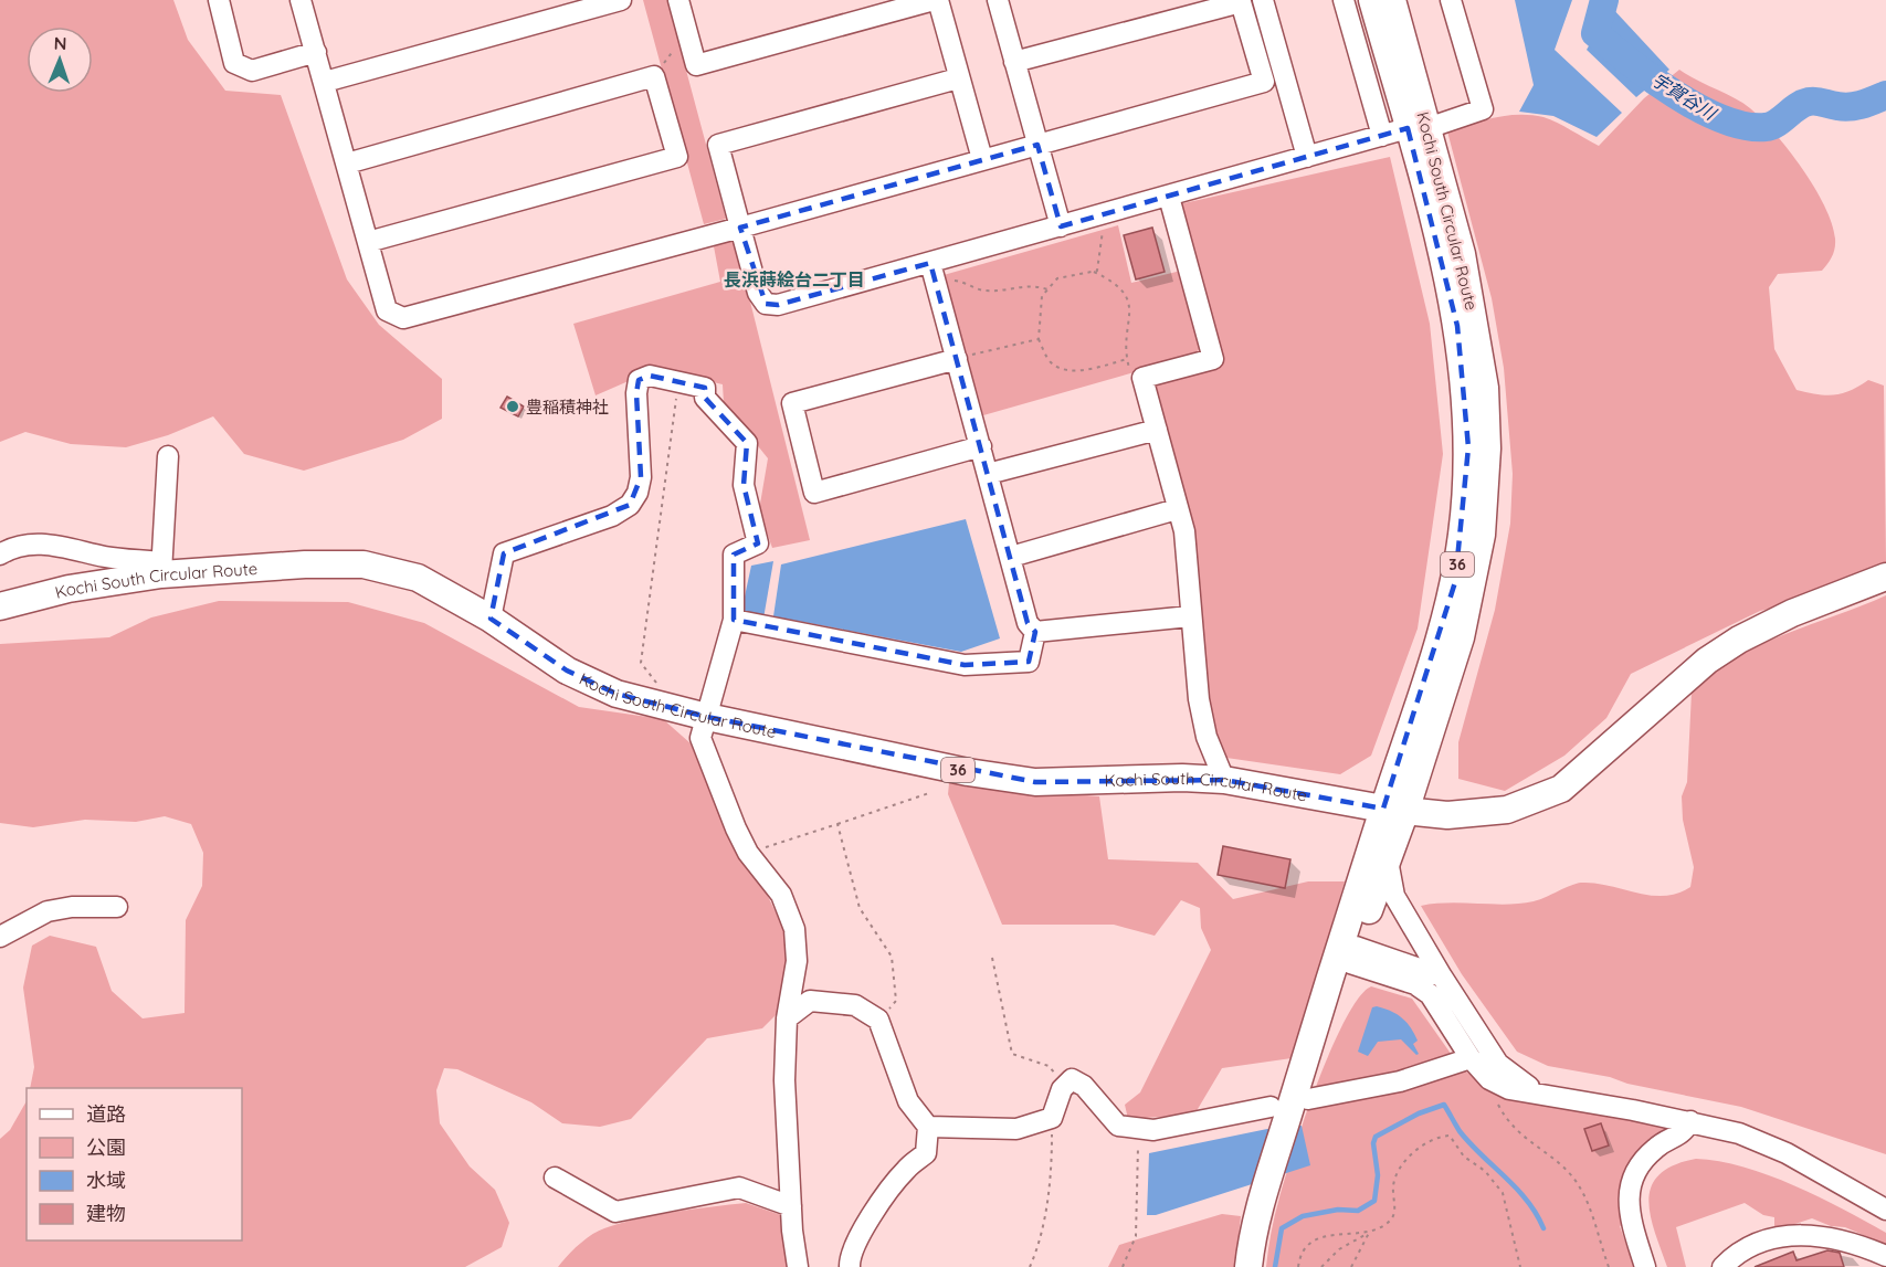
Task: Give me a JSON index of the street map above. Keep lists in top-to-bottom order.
{
  "streets": {
    "main road": ["Kochi South Circular Route", "36"]
  },
  "districts": ["長浜蒔絵台二丁目"],
  "water": ["宇賀谷川"],
  "places": ["豊稲積神社"],
  "legend": [
    "道路",
    "公園",
    "水域",
    "建物"
  ],
  "north": "top"
}
